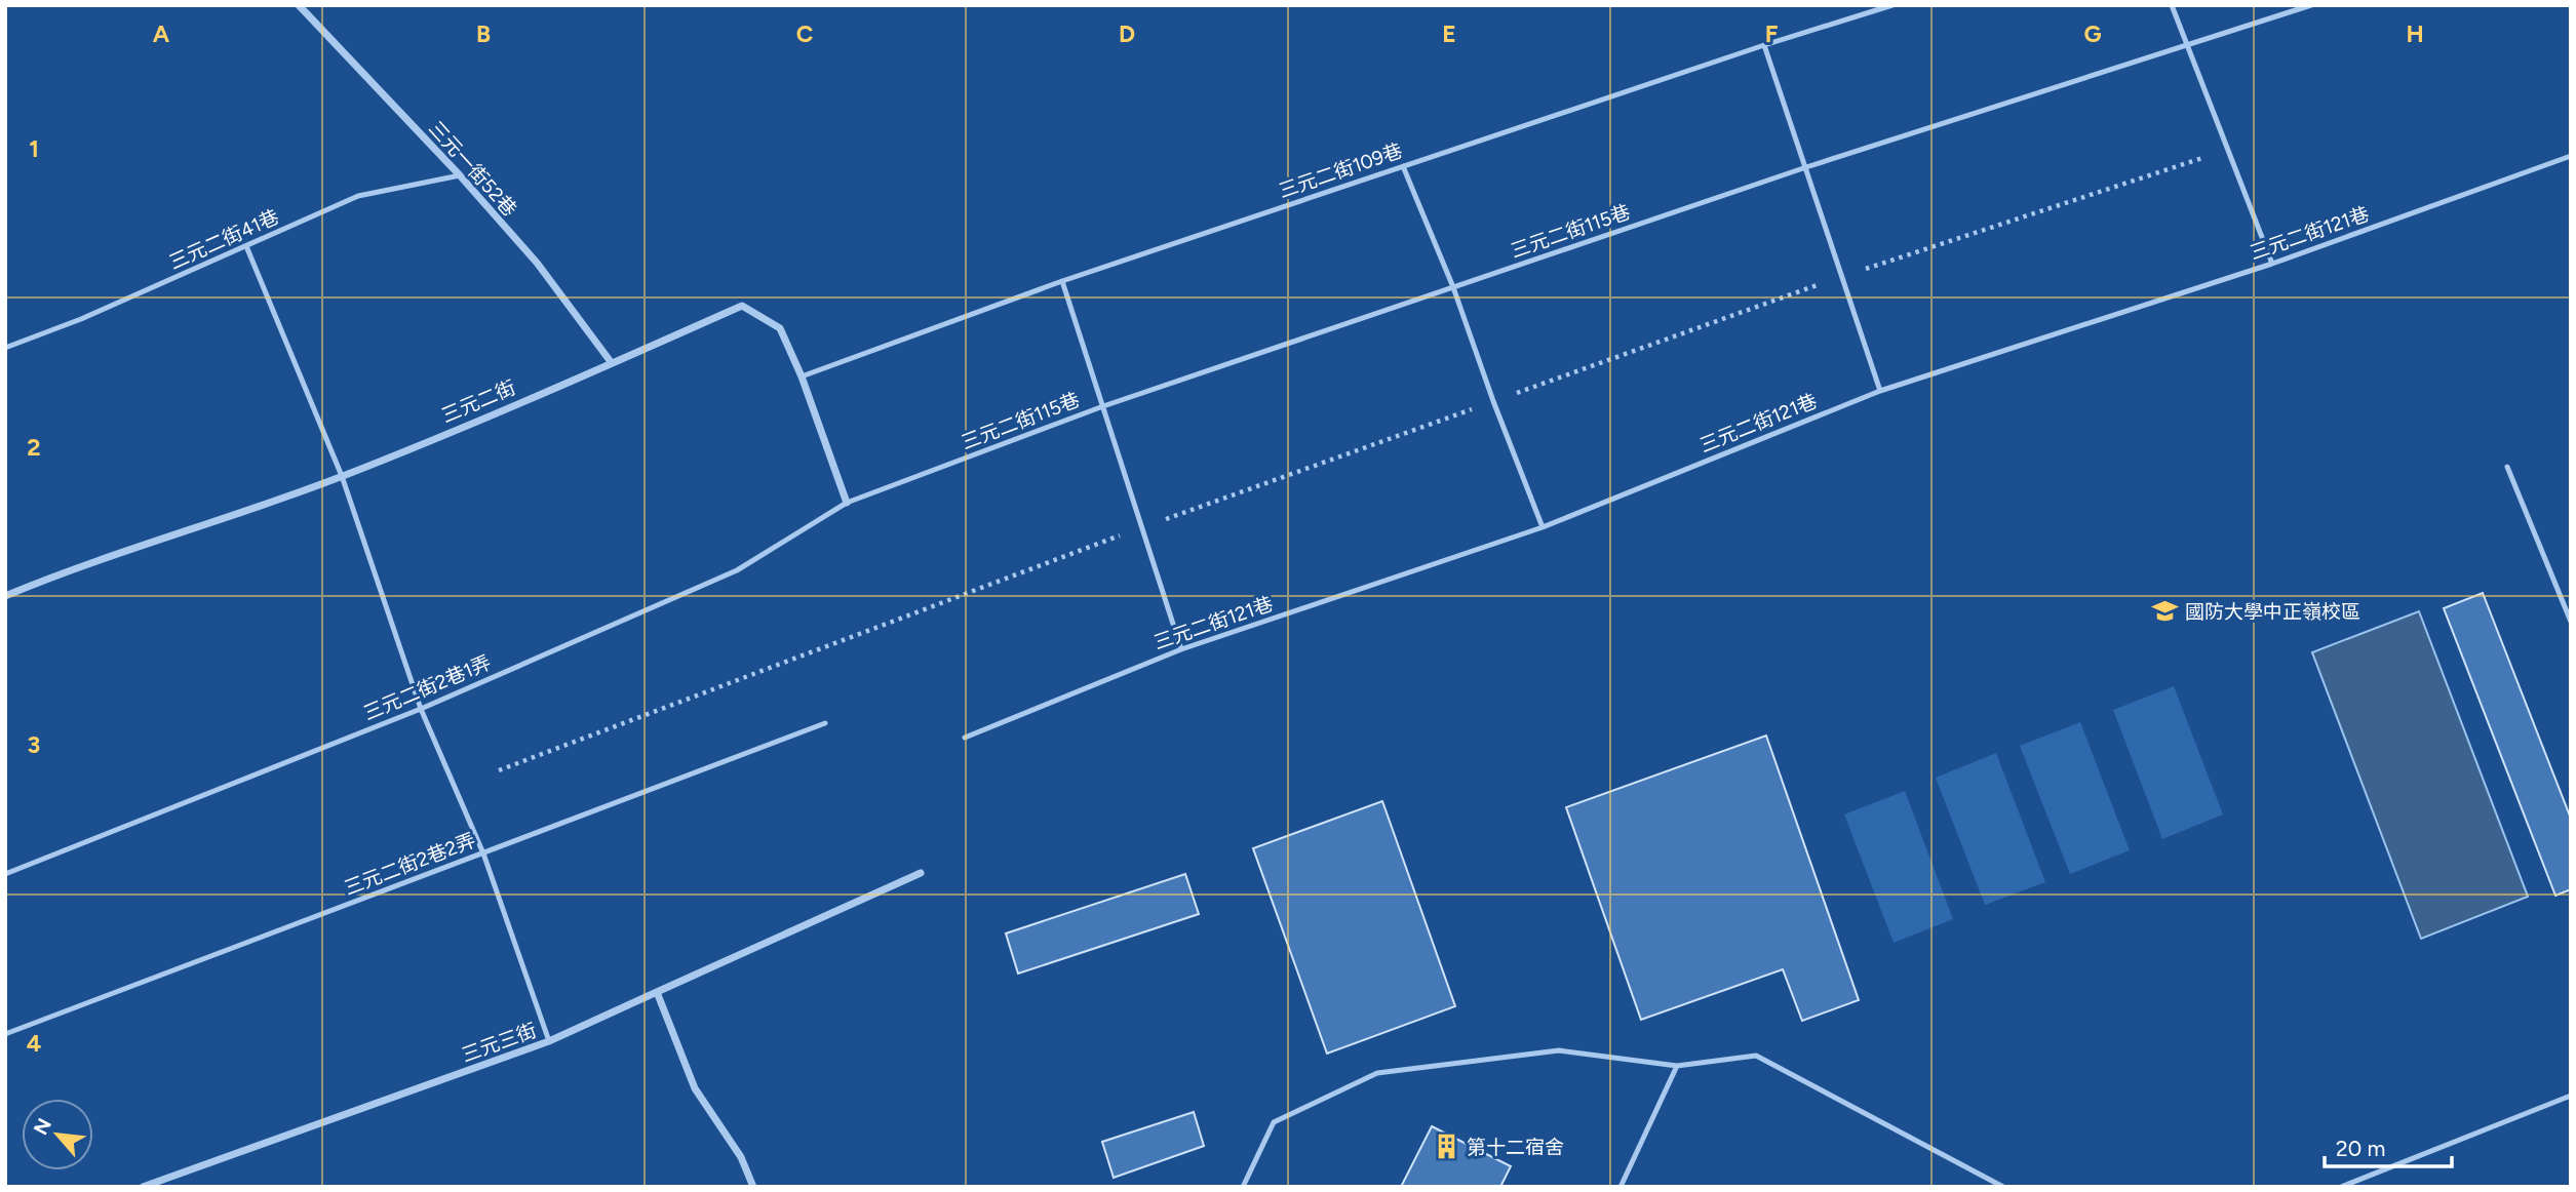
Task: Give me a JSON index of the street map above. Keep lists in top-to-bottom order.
{
  "streets": {
    "street": ["三元一街52巷", "三元二街", "三元三街"],
    "lane": [
      "三元二街109巷",
      "三元二街115巷",
      "三元二街121巷",
      "三元二街41巷",
      "三元二街2巷1弄",
      "三元二街2巷2弄"
    ]
  },
  "crossings": [
    ["三元一街52巷", "三元二街41巷"],
    ["三元一街52巷", "三元二街"],
    ["三元二街109巷", "三元二街"],
    ["三元二街115巷", "三元二街"],
    ["三元二街115巷", "三元二街2巷1弄"],
    ["三元二街", "三元二街2巷1弄"]
  ],
  "places": {
    "school or university": ["國防大學中正嶺校區"],
    "building": ["第十二宿舍"]
  },
  "scale_bar": "20 m",
  "north": "top left",
  "grid": {
    "columns": [
      "A",
      "B",
      "C",
      "D",
      "E",
      "F",
      "G",
      "H"
    ],
    "rows": [
      "1",
      "2",
      "3",
      "4"
    ]
  }
}
